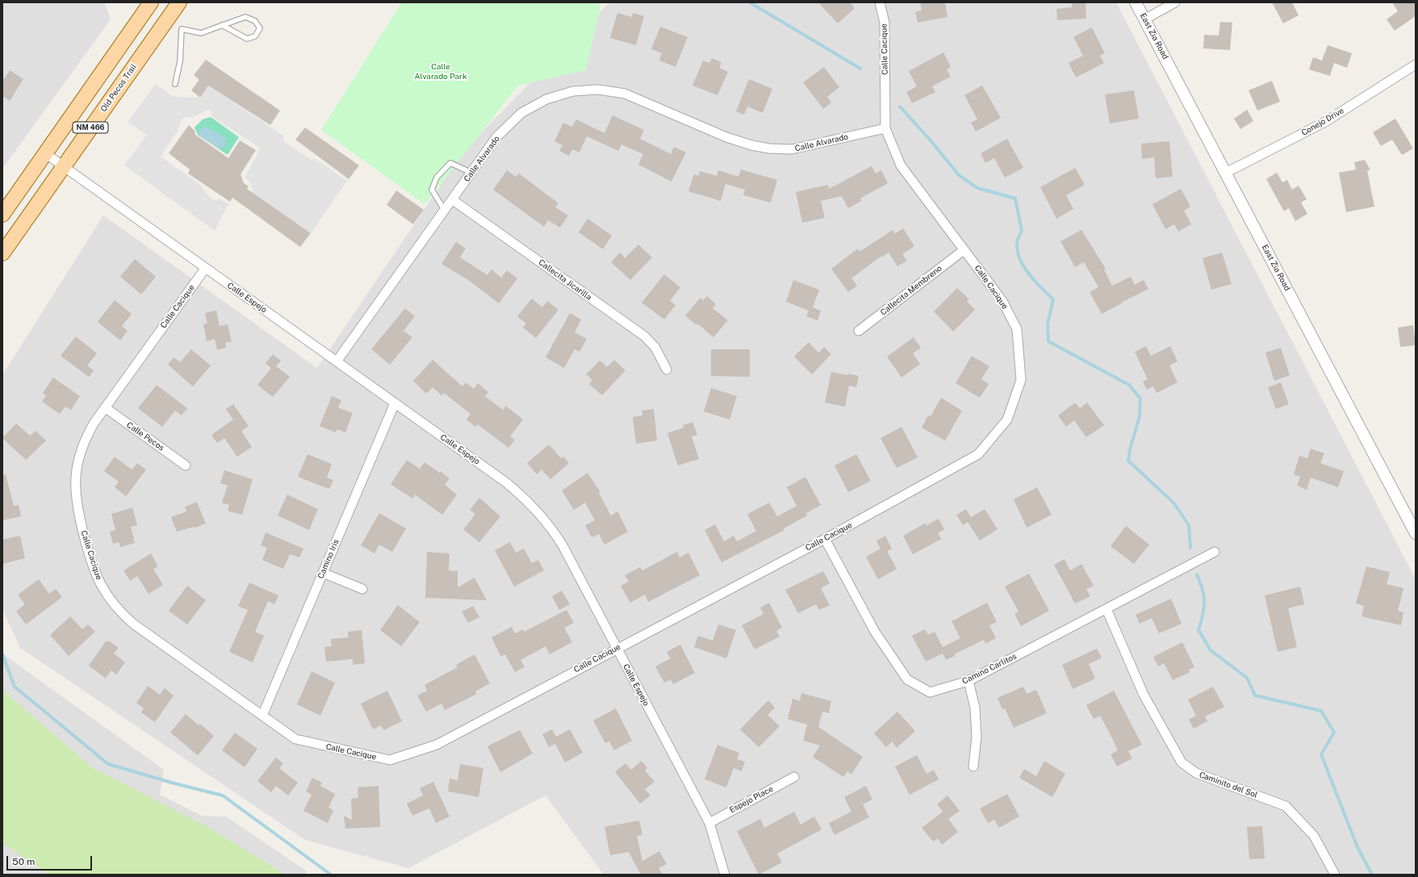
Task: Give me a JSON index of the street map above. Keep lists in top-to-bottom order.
{
  "streets": {
    "main road": ["Old Pecos Trail", "NM 466"],
    "street": [
      "East Zia Road",
      "Calle Cacique",
      "Conejo Drive",
      "Calle Alvarado",
      "Callecita Jicarilla",
      "Callecita Membreno",
      "Calle Espejo",
      "Calle Pecos",
      "Camino Iris",
      "Camino Carlitos",
      "Caminito del Sol",
      "Espejo Place"
    ]
  },
  "crossings": [
    ["East Zia Road", "Conejo Drive"],
    ["Calle Cacique", "Calle Alvarado"],
    ["Calle Cacique", "Callecita Membreno"],
    ["Calle Cacique", "Calle Espejo"],
    ["Calle Cacique", "Calle Pecos"],
    ["Calle Cacique", "Camino Iris"],
    ["Calle Cacique", "Camino Carlitos"],
    ["Old Pecos Trail", "Calle Espejo"],
    ["NM 466", "Calle Espejo"],
    ["Calle Alvarado", "Callecita Jicarilla"],
    ["Calle Alvarado", "Calle Espejo"],
    ["Calle Espejo", "Camino Iris"],
    ["Calle Espejo", "Espejo Place"],
    ["Camino Carlitos", "Caminito del Sol"]
  ],
  "parks": ["Calle Alvarado Park"],
  "scale_bar": "50 m"
}
